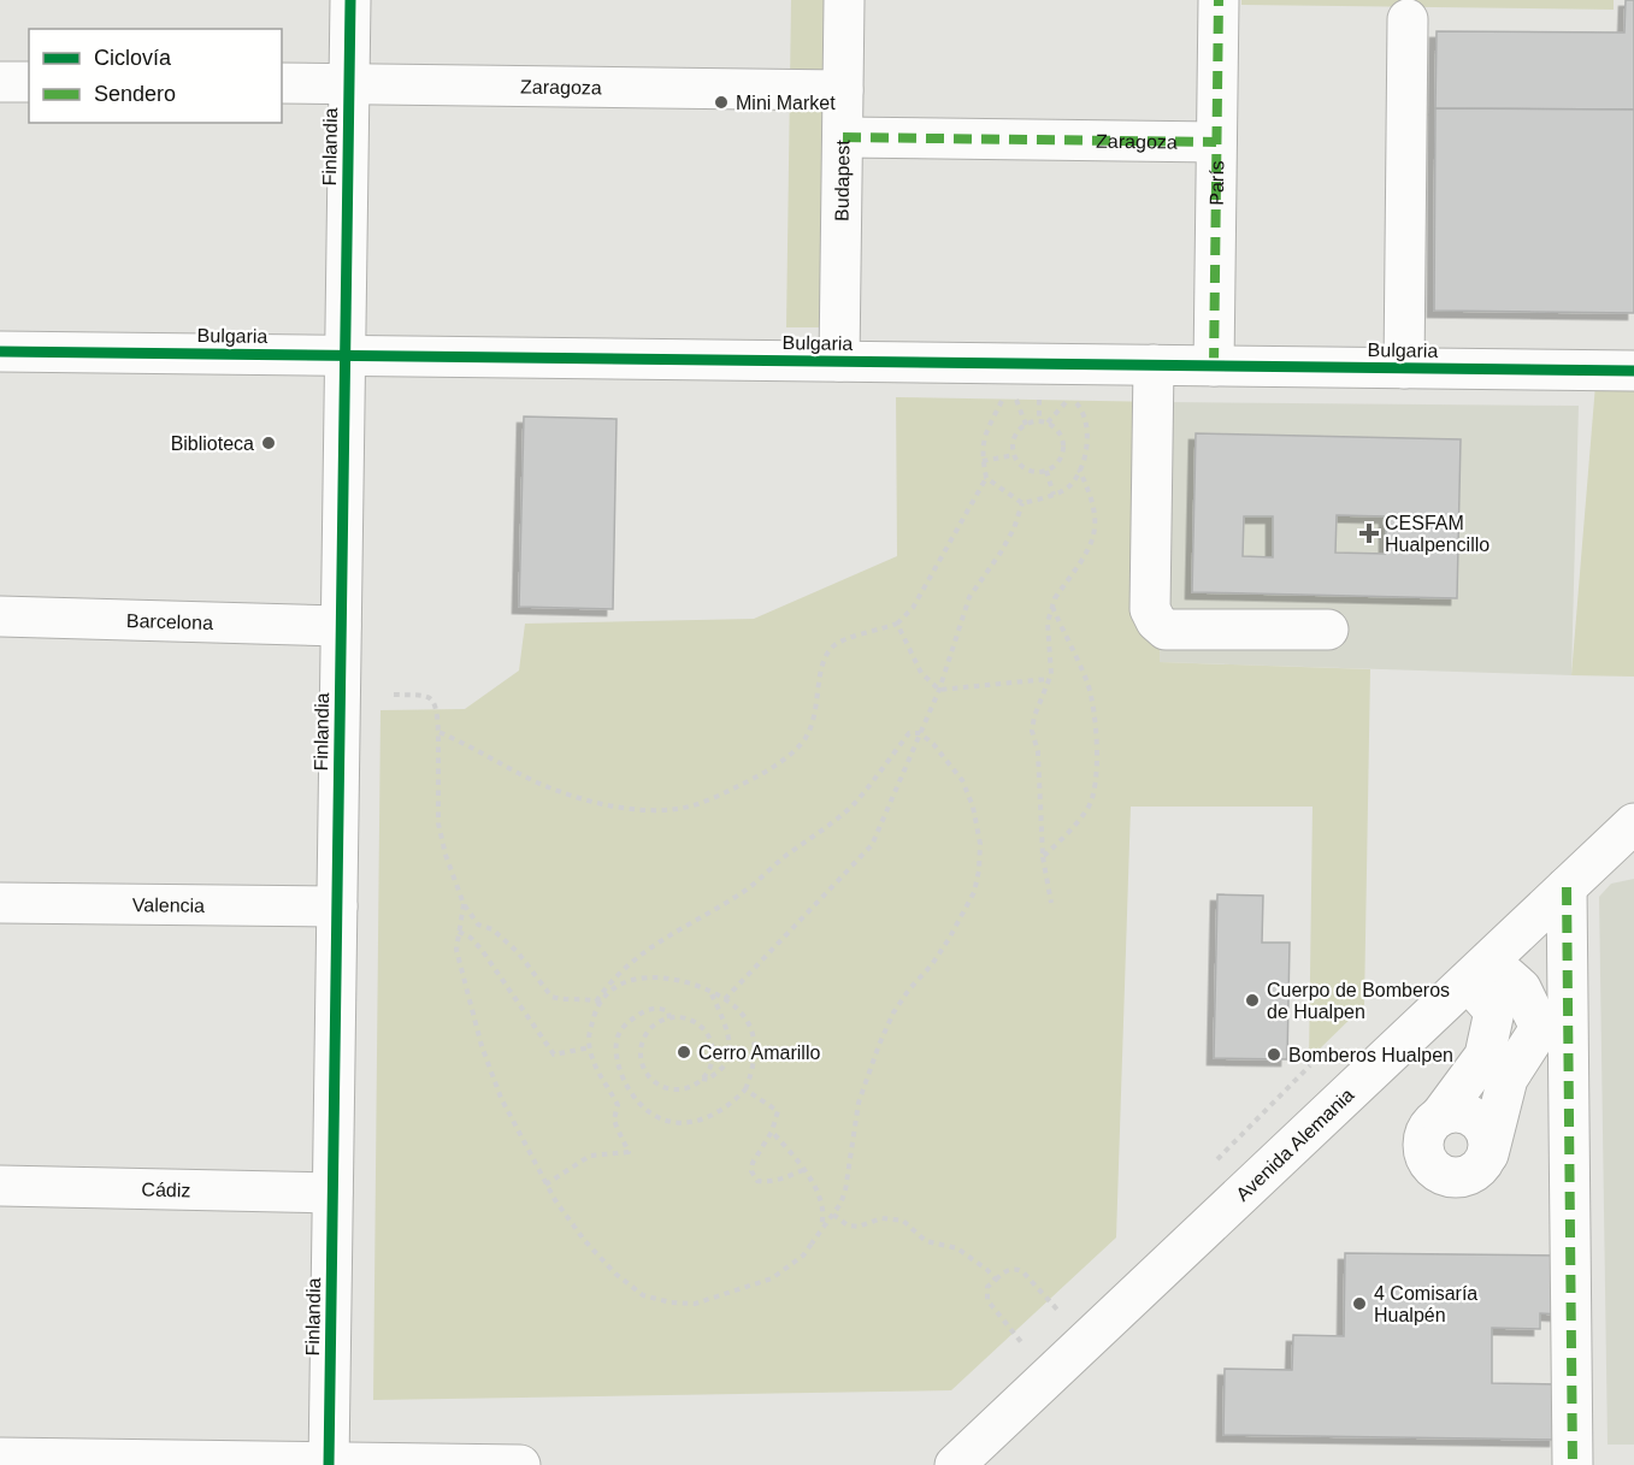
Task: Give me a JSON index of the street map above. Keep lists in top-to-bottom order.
{
  "streets": {
    "street": [
      "Zaragoza",
      "Finlandia",
      "Budapest",
      "París",
      "Bulgaria",
      "Barcelona",
      "Valencia",
      "Avenida Alemania",
      "Cádiz"
    ]
  },
  "crossings": [
    ["Zaragoza", "Finlandia"],
    ["Zaragoza", "Budapest"],
    ["Zaragoza", "París"],
    ["Finlandia", "Bulgaria"],
    ["Finlandia", "Barcelona"],
    ["Finlandia", "Valencia"],
    ["Finlandia", "Cádiz"],
    ["Budapest", "Bulgaria"],
    ["París", "Bulgaria"]
  ],
  "places": {
    "other": [
      "Mini Market",
      "Biblioteca",
      "Cuerpo de Bomberos de Hualpen",
      "Cerro Amarillo",
      "Bomberos Hualpen",
      "4 Comisaría Hualpén"
    ],
    "health": ["CESFAM Hualpencillo"]
  },
  "legend": ["Ciclovía", "Sendero"]
}
